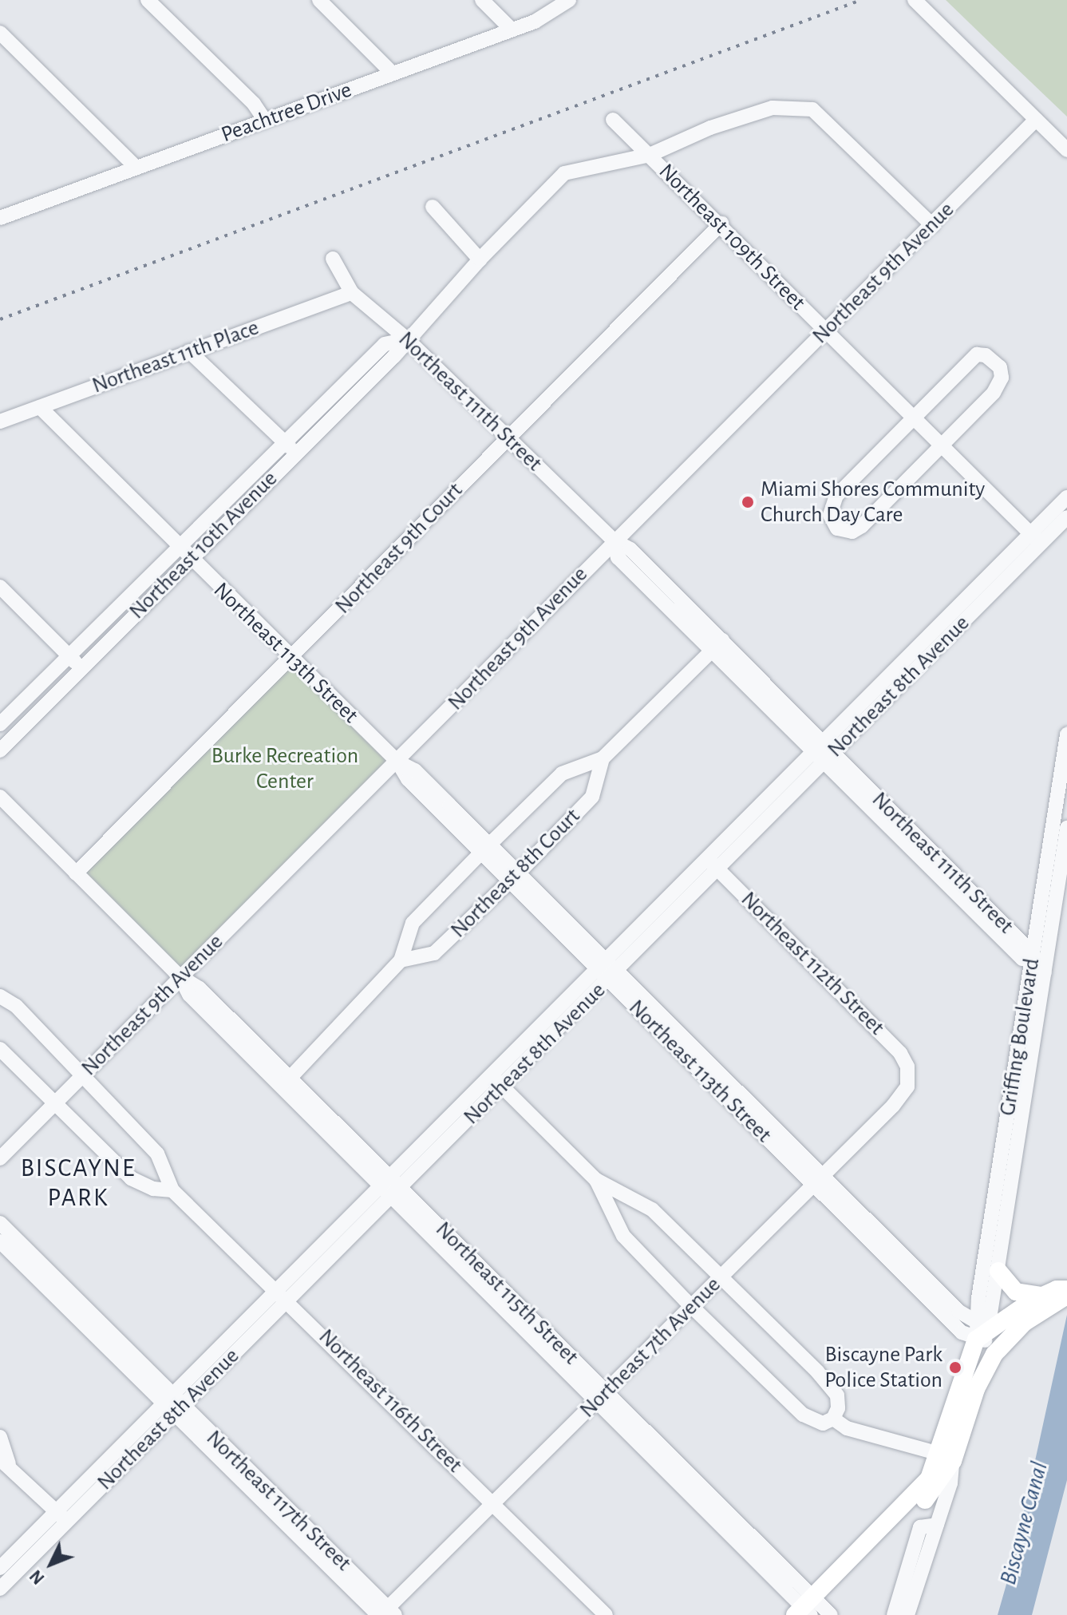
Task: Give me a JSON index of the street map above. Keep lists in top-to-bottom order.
{
  "streets": {
    "main road": ["Griffing Boulevard"],
    "street": [
      "Peachtree Drive",
      "Northeast 109th Street",
      "Northeast 9th Avenue",
      "Northeast 11th Place",
      "Northeast 111th Street",
      "Northeast 10th Avenue",
      "Northeast 9th Court",
      "Northeast 113th Street",
      "Northeast 8th Avenue",
      "Northeast 8th Court",
      "Northeast 112th Street",
      "Northeast 115th Street",
      "Northeast 7th Avenue",
      "Northeast 116th Street",
      "Northeast 117th Street"
    ]
  },
  "crossings": [
    ["Northeast 109th Street", "Northeast 9th Avenue"],
    ["Northeast 109th Street", "Northeast 10th Avenue"],
    ["Northeast 109th Street", "Northeast 9th Court"],
    ["Northeast 109th Street", "Northeast 8th Avenue"],
    ["Northeast 9th Avenue", "Northeast 111th Street"],
    ["Northeast 9th Avenue", "Northeast 10th Avenue"],
    ["Northeast 9th Avenue", "Northeast 113th Street"],
    ["Northeast 9th Avenue", "Northeast 115th Street"],
    ["Northeast 9th Avenue", "Northeast 116th Street"],
    ["Northeast 11th Place", "Northeast 111th Street"],
    ["Northeast 11th Place", "Northeast 113th Street"],
    ["Northeast 111th Street", "Northeast 10th Avenue"],
    ["Northeast 111th Street", "Northeast 9th Court"],
    ["Northeast 111th Street", "Northeast 8th Avenue"],
    ["Northeast 111th Street", "Northeast 8th Court"],
    ["Northeast 111th Street", "Griffing Boulevard"],
    ["Northeast 10th Avenue", "Northeast 113th Street"],
    ["Northeast 9th Court", "Northeast 113th Street"],
    ["Northeast 9th Court", "Northeast 115th Street"],
    ["Northeast 113th Street", "Northeast 8th Avenue"],
    ["Northeast 113th Street", "Northeast 8th Court"],
    ["Northeast 113th Street", "Griffing Boulevard"],
    ["Northeast 113th Street", "Northeast 7th Avenue"],
    ["Northeast 8th Avenue", "Northeast 112th Street"],
    ["Northeast 8th Avenue", "Northeast 115th Street"],
    ["Northeast 8th Avenue", "Northeast 116th Street"],
    ["Northeast 8th Avenue", "Northeast 117th Street"],
    ["Northeast 8th Court", "Northeast 115th Street"],
    ["Northeast 112th Street", "Northeast 7th Avenue"],
    ["Griffing Boulevard", "Northeast 115th Street"],
    ["Northeast 115th Street", "Northeast 7th Avenue"],
    ["Northeast 7th Avenue", "Northeast 116th Street"],
    ["Northeast 7th Avenue", "Northeast 117th Street"]
  ],
  "districts": ["BISCAYNE PARK"],
  "water": ["Biscayne Canal"],
  "parks": ["Burke Recreation Center"],
  "places": ["Miami Shores Community Church Day Care", "Biscayne Park Police Station"],
  "north": "bottom left"
}
